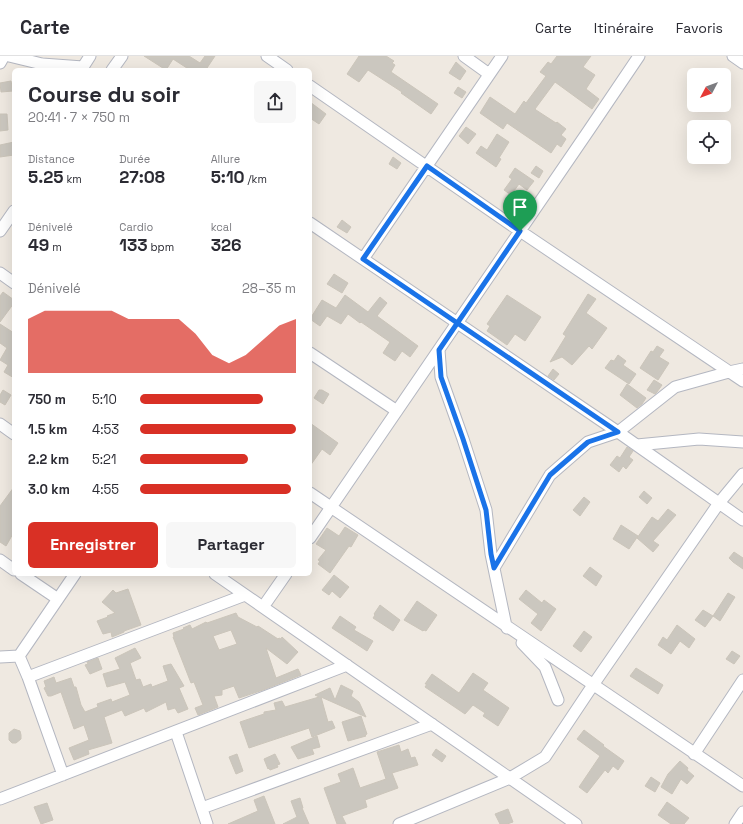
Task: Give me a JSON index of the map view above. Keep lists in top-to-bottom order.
{
  "north": "bottom left",
  "page": {
    "header": "Carte",
    "nav": ["Carte", "Itinéraire", "Favoris"],
    "heading": ["Course du soir", "20:41 · 7 × 750 m"],
    "stats": [
      ["Distance", "5.25 km"],
      ["Durée", "27:08"],
      ["Allure", "5:10 /km"],
      ["Dénivelé", "49 m"],
      ["Cardio", "133 bpm"],
      ["kcal", "326"]
    ],
    "chart": ["Dénivelé", "28–35 m"],
    "list": [
      {
        "name": "750 m",
        "note": "5:10"
      },
      {
        "name": "1.5 km",
        "note": "4:53"
      },
      {
        "name": "2.2 km",
        "note": "5:21"
      },
      {
        "name": "3.0 km",
        "note": "4:55"
      }
    ],
    "buttons": ["Enregistrer", "Partager"]
  }
}
